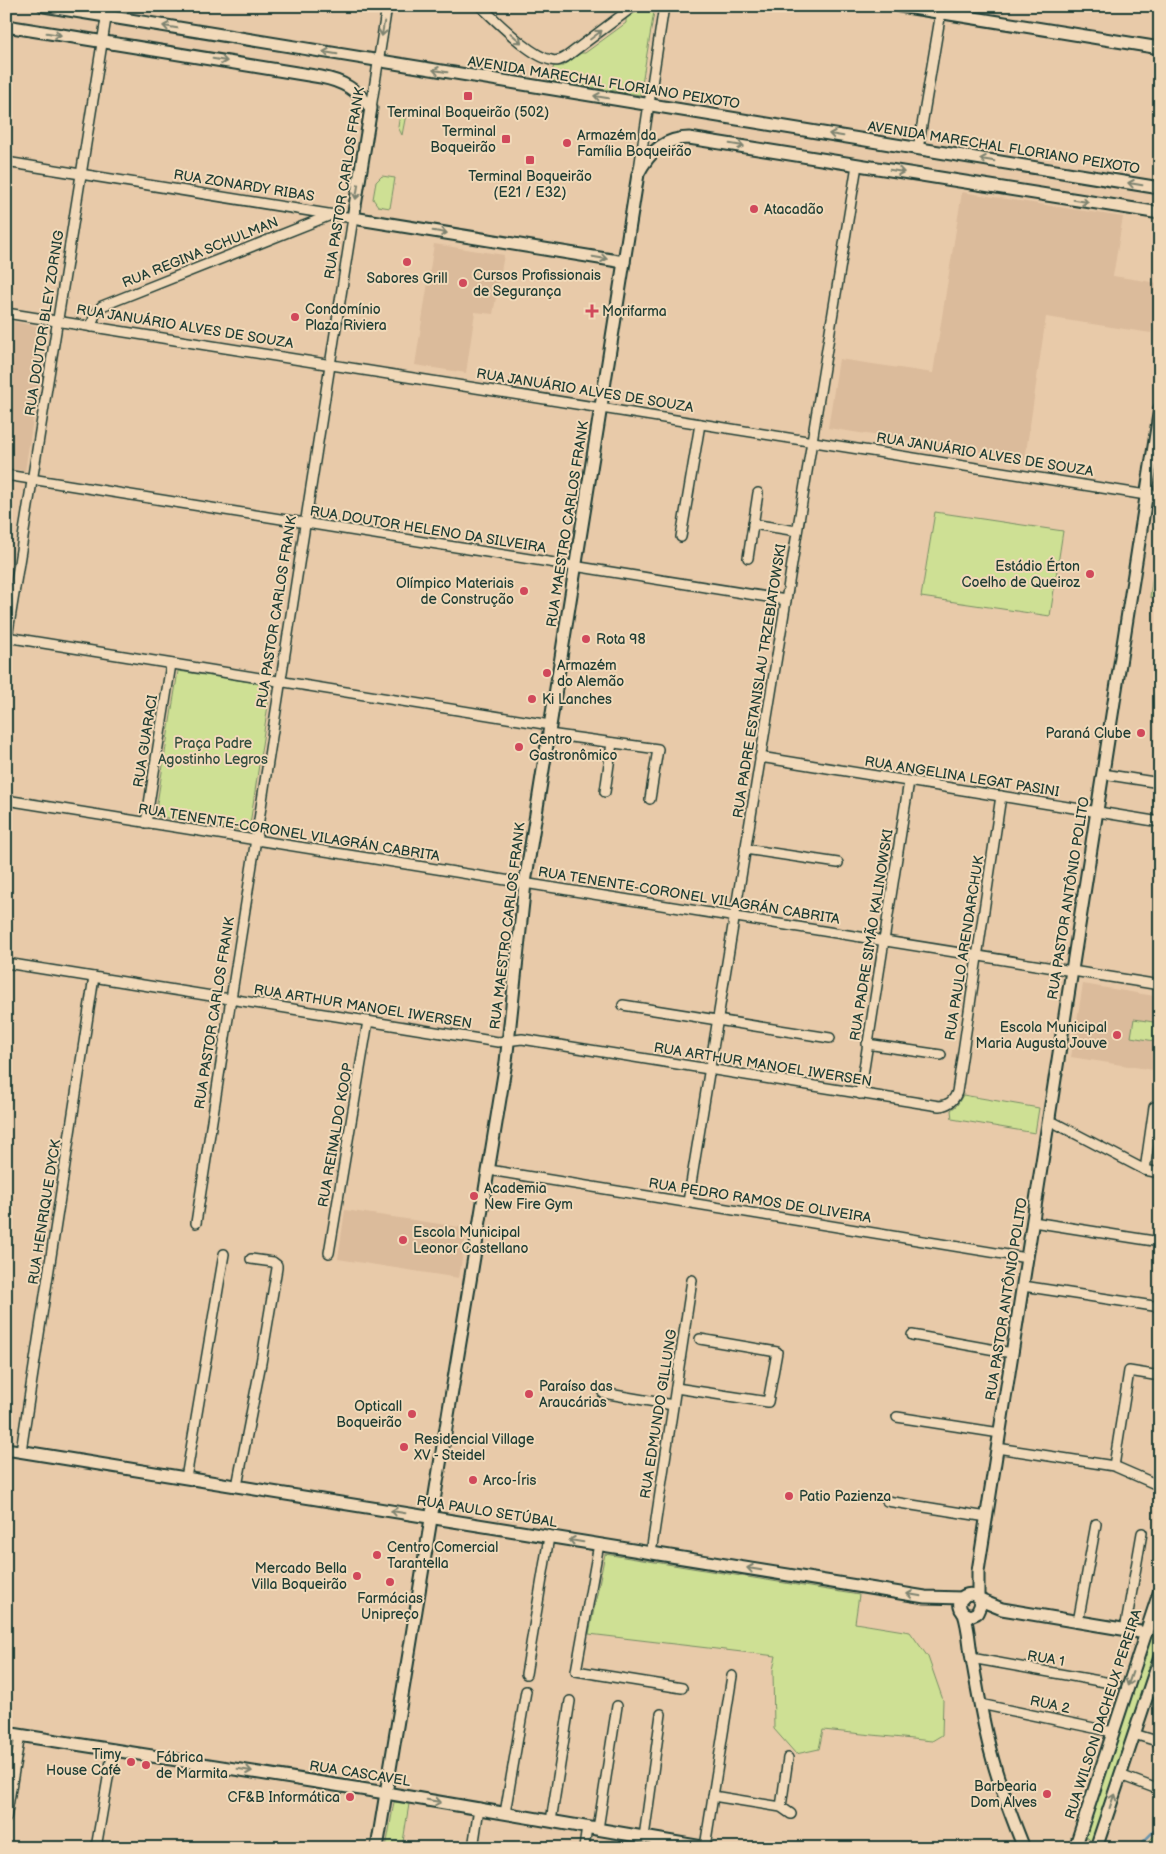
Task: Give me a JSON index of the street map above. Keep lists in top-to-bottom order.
{
  "streets": {
    "main road": [
      "AVENIDA MARECHAL FLORIANO PEIXOTO",
      "RUA PASTOR CARLOS FRANK",
      "RUA ZONARDY RIBAS",
      "RUA JANUÁRIO ALVES DE SOUZA",
      "RUA MAESTRO CARLOS FRANK",
      "RUA PASTOR ANTÔNIO POLITO",
      "RUA PAULO SETÚBAL",
      "RUA WILSON DACHEUX PEREIRA",
      "RUA CASCAVEL"
    ],
    "street": [
      "RUA REGINA SCHULMAN",
      "RUA DOUTOR BLEY ZORNIG",
      "RUA DOUTOR HELENO DA SILVEIRA",
      "RUA PADRE ESTANISLAU TRZEBIATOWSKI",
      "RUA GUARACI",
      "RUA ANGELINA LEGAT PASINI",
      "RUA TENENTE-CORONEL VILAGRÁN CABRITA",
      "RUA PADRE SIMÃO KALINOWSKI",
      "RUA PAULO ARENDARCHUK",
      "RUA ARTHUR MANOEL IWERSEN",
      "RUA REINALDO KOOP",
      "RUA PEDRO RAMOS DE OLIVEIRA",
      "RUA HENRIQUE DYCK",
      "RUA EDMUNDO GILLUNG",
      "RUA 1",
      "RUA 2"
    ]
  },
  "crossings": [
    ["AVENIDA MARECHAL FLORIANO PEIXOTO", "RUA PASTOR CARLOS FRANK"],
    ["AVENIDA MARECHAL FLORIANO PEIXOTO", "RUA DOUTOR BLEY ZORNIG"],
    ["AVENIDA MARECHAL FLORIANO PEIXOTO", "RUA MAESTRO CARLOS FRANK"],
    ["RUA PASTOR CARLOS FRANK", "RUA ZONARDY RIBAS"],
    ["RUA PASTOR CARLOS FRANK", "RUA JANUÁRIO ALVES DE SOUZA"],
    ["RUA PASTOR CARLOS FRANK", "RUA DOUTOR HELENO DA SILVEIRA"],
    ["RUA PASTOR CARLOS FRANK", "RUA TENENTE-CORONEL VILAGRÁN CABRITA"],
    ["RUA PASTOR CARLOS FRANK", "RUA ARTHUR MANOEL IWERSEN"],
    ["RUA ZONARDY RIBAS", "RUA REGINA SCHULMAN"],
    ["RUA ZONARDY RIBAS", "RUA DOUTOR BLEY ZORNIG"],
    ["RUA ZONARDY RIBAS", "RUA MAESTRO CARLOS FRANK"],
    ["RUA REGINA SCHULMAN", "RUA JANUÁRIO ALVES DE SOUZA"],
    ["RUA DOUTOR BLEY ZORNIG", "RUA JANUÁRIO ALVES DE SOUZA"],
    ["RUA DOUTOR BLEY ZORNIG", "RUA DOUTOR HELENO DA SILVEIRA"],
    ["RUA JANUÁRIO ALVES DE SOUZA", "RUA MAESTRO CARLOS FRANK"],
    ["RUA JANUÁRIO ALVES DE SOUZA", "RUA PADRE ESTANISLAU TRZEBIATOWSKI"],
    ["RUA JANUÁRIO ALVES DE SOUZA", "RUA PASTOR ANTÔNIO POLITO"],
    ["RUA MAESTRO CARLOS FRANK", "RUA DOUTOR HELENO DA SILVEIRA"],
    ["RUA MAESTRO CARLOS FRANK", "RUA TENENTE-CORONEL VILAGRÁN CABRITA"],
    ["RUA MAESTRO CARLOS FRANK", "RUA ARTHUR MANOEL IWERSEN"],
    ["RUA MAESTRO CARLOS FRANK", "RUA PEDRO RAMOS DE OLIVEIRA"],
    ["RUA MAESTRO CARLOS FRANK", "RUA PAULO SETÚBAL"],
    ["RUA MAESTRO CARLOS FRANK", "RUA CASCAVEL"],
    ["RUA DOUTOR HELENO DA SILVEIRA", "RUA PADRE ESTANISLAU TRZEBIATOWSKI"],
    ["RUA PADRE ESTANISLAU TRZEBIATOWSKI", "RUA ANGELINA LEGAT PASINI"],
    ["RUA PADRE ESTANISLAU TRZEBIATOWSKI", "RUA TENENTE-CORONEL VILAGRÁN CABRITA"],
    ["RUA PADRE ESTANISLAU TRZEBIATOWSKI", "RUA ARTHUR MANOEL IWERSEN"],
    ["RUA PADRE ESTANISLAU TRZEBIATOWSKI", "RUA PEDRO RAMOS DE OLIVEIRA"],
    ["RUA GUARACI", "RUA TENENTE-CORONEL VILAGRÁN CABRITA"],
    ["RUA ANGELINA LEGAT PASINI", "RUA PASTOR ANTÔNIO POLITO"],
    ["RUA ANGELINA LEGAT PASINI", "RUA PADRE SIMÃO KALINOWSKI"],
    ["RUA ANGELINA LEGAT PASINI", "RUA PAULO ARENDARCHUK"],
    ["RUA TENENTE-CORONEL VILAGRÁN CABRITA", "RUA PASTOR ANTÔNIO POLITO"],
    ["RUA TENENTE-CORONEL VILAGRÁN CABRITA", "RUA PADRE SIMÃO KALINOWSKI"],
    ["RUA TENENTE-CORONEL VILAGRÁN CABRITA", "RUA PAULO ARENDARCHUK"],
    ["RUA PASTOR ANTÔNIO POLITO", "RUA PEDRO RAMOS DE OLIVEIRA"],
    ["RUA PASTOR ANTÔNIO POLITO", "RUA PAULO SETÚBAL"],
    ["RUA PASTOR ANTÔNIO POLITO", "RUA 1"],
    ["RUA PASTOR ANTÔNIO POLITO", "RUA 2"],
    ["RUA PADRE SIMÃO KALINOWSKI", "RUA ARTHUR MANOEL IWERSEN"],
    ["RUA PAULO ARENDARCHUK", "RUA ARTHUR MANOEL IWERSEN"],
    ["RUA ARTHUR MANOEL IWERSEN", "RUA REINALDO KOOP"],
    ["RUA ARTHUR MANOEL IWERSEN", "RUA HENRIQUE DYCK"],
    ["RUA HENRIQUE DYCK", "RUA PAULO SETÚBAL"],
    ["RUA EDMUNDO GILLUNG", "RUA PAULO SETÚBAL"],
    ["RUA PAULO SETÚBAL", "RUA WILSON DACHEUX PEREIRA"],
    ["RUA 2", "RUA WILSON DACHEUX PEREIRA"]
  ],
  "one_way": ["RUA ZONARDY RIBAS", "RUA PAULO SETÚBAL", "RUA CASCAVEL"],
  "parks": ["Praça Padre Agostinho Legros"],
  "places": {
    "transit": ["Terminal Boqueirão (502)", "Terminal Boqueirão", "Terminal Boqueirão (E21 / E32)"],
    "other": [
      "Armazém da Família Boqueirão",
      "Atacadão",
      "Sabores Grill",
      "Cursos Profissionais de Segurança",
      "Condomínio Plaza Riviera",
      "Estádio Érton Coelho de Queiroz",
      "Olímpico Materiais de Construção",
      "Rota 98",
      "Armazém do Alemão",
      "Ki Lanches",
      "Paraná Clube",
      "Centro Gastronômico",
      "Escola Municipal Maria Augusta Jouve",
      "Academia New Fire Gym",
      "Escola Municipal Leonor Castellano",
      "Paraíso das Araucárias",
      "Opticall Boqueirão",
      "Residencial Village XV - Steidel",
      "Arco-Íris",
      "Patio Pazienza",
      "Centro Comercial Tarantella",
      "Mercado Bella Villa Boqueirão",
      "Farmácias Unipreço",
      "Timy House Café",
      "Fábrica de Marmita",
      "Barbearia Dom Alves",
      "CF&B Informática"
    ],
    "health": ["Morifarma"]
  }
}
